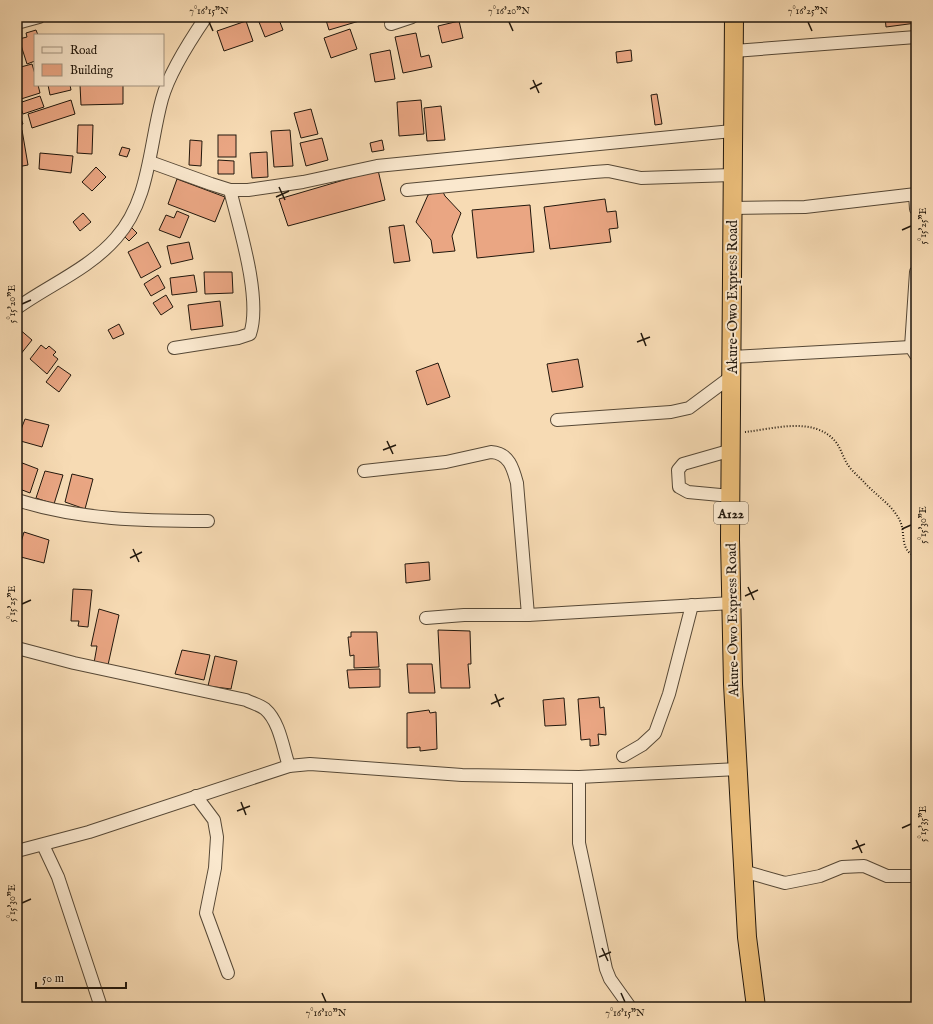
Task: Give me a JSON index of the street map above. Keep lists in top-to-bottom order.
{
  "streets": {
    "highway": ["Akure-Owo Express Road", "A122"]
  },
  "legend": ["Road", "Building"],
  "scale_bar": "50 m",
  "coordinates": [
    "7°16'15\"N",
    "7°16'20\"N",
    "7°16'25\"N",
    "5°15'25\"E",
    "5°15'20\"E",
    "5°15'30\"E",
    "5°15'35\"E",
    "7°16'10\"N"
  ]
}
